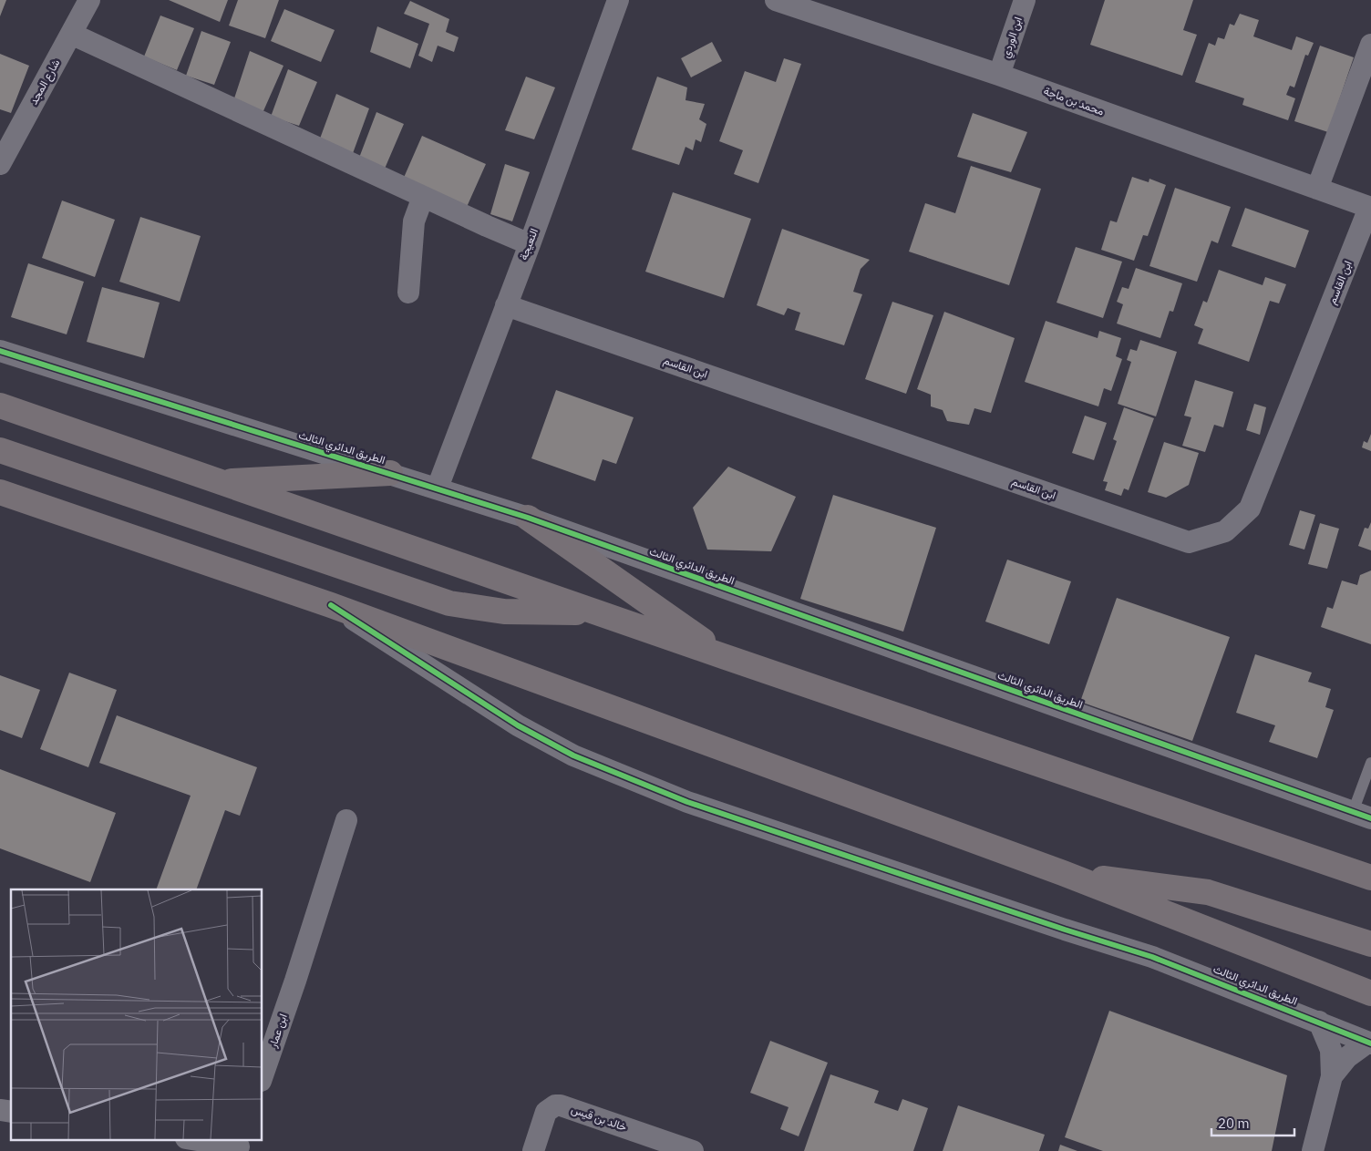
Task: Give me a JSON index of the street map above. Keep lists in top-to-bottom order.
{
  "streets": {
    "highway": ["الطريق الدائري الثالث"],
    "street": [
      "ابن الوردي",
      "شارع المجد",
      "محمد بن ماجة",
      "النعيجة",
      "ابن القاسم",
      "ابن عمار",
      "خالد بن قيس"
    ]
  },
  "crossings": [
    ["ابن الوردي", "محمد بن ماجة"],
    ["محمد بن ماجة", "ابن القاسم"],
    ["النعيجة", "ابن القاسم"],
    ["النعيجة", "الطريق الدائري الثالث"]
  ],
  "scale_bar": "20 m"
}
